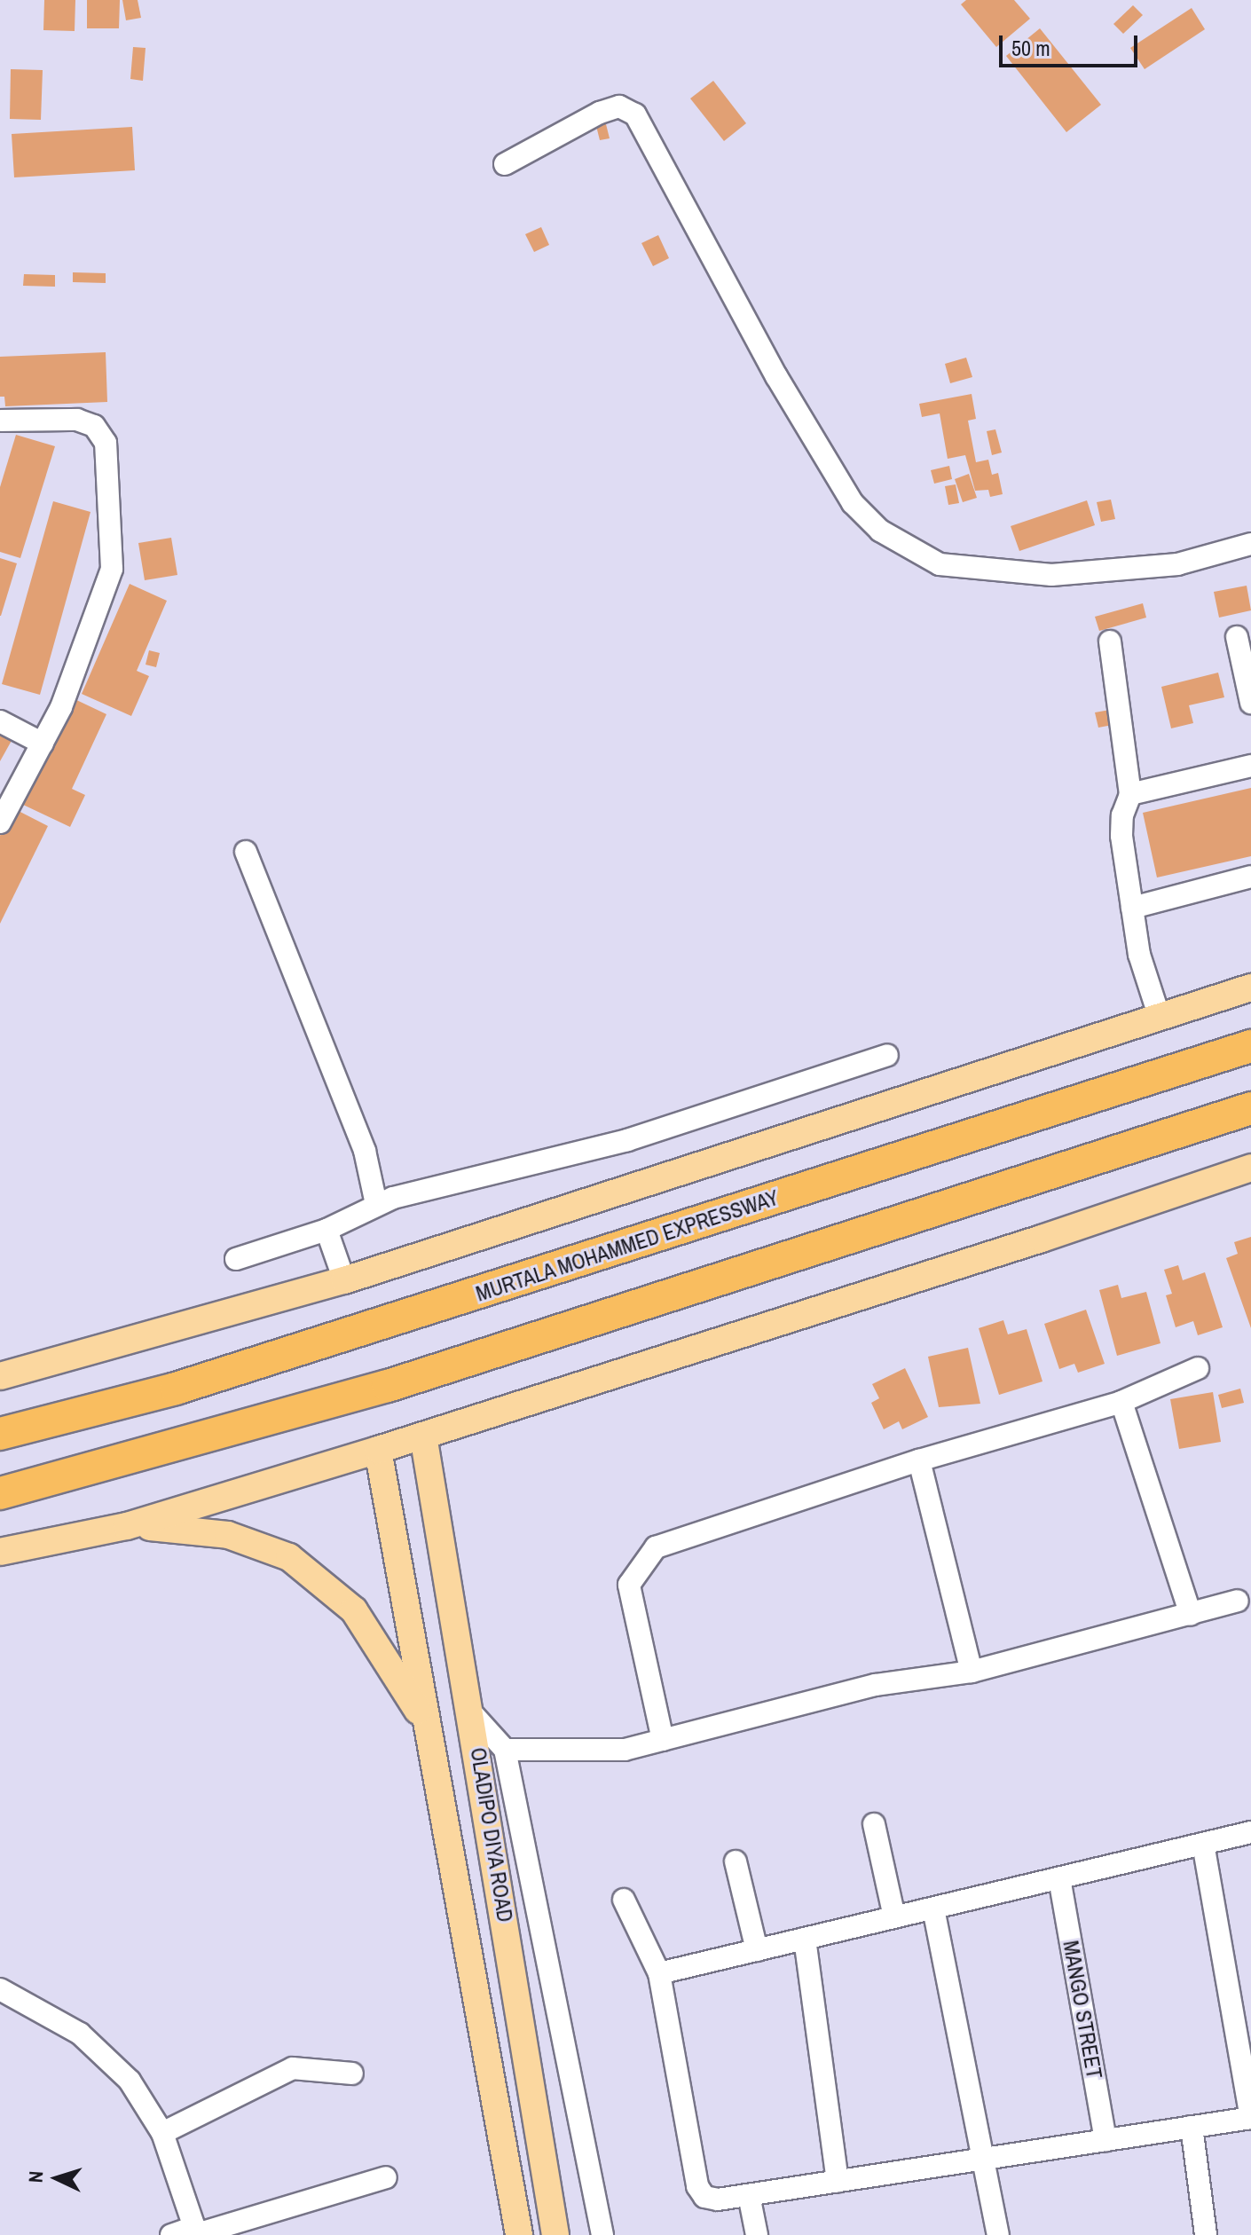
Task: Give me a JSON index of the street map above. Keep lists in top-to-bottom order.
{
  "streets": {
    "highway": ["MURTALA MOHAMMED EXPRESSWAY"],
    "main road": ["OLADIPO DIYA ROAD"],
    "street": ["MANGO STREET"]
  },
  "scale_bar": "50 m",
  "north": "left"
}
